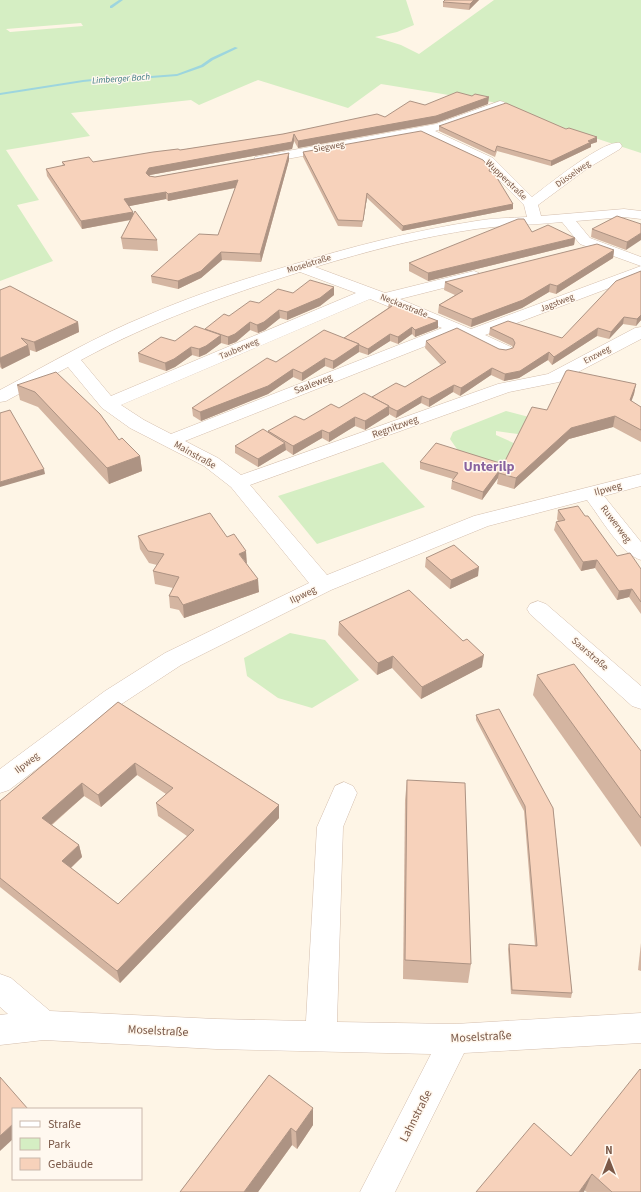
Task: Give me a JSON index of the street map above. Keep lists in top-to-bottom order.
{
  "streets": {
    "street": [
      "Siegweg",
      "Düsselweg",
      "Wupperstraße",
      "Moselstraße",
      "Jagstweg",
      "Neckarstraße",
      "Tauberweg",
      "Enzweg",
      "Saaleweg",
      "Regnitzweg",
      "Mainstraße",
      "Ilpweg",
      "Ruwerweg",
      "Saarstraße",
      "Lahnstraße"
    ]
  },
  "crossings": [
    ["Siegweg", "Wupperstraße"],
    ["Düsselweg", "Wupperstraße"],
    ["Wupperstraße", "Moselstraße"],
    ["Moselstraße", "Neckarstraße"],
    ["Moselstraße", "Mainstraße"],
    ["Moselstraße", "Lahnstraße"],
    ["Jagstweg", "Neckarstraße"],
    ["Neckarstraße", "Tauberweg"],
    ["Neckarstraße", "Saaleweg"],
    ["Tauberweg", "Mainstraße"],
    ["Enzweg", "Regnitzweg"],
    ["Saaleweg", "Mainstraße"],
    ["Regnitzweg", "Mainstraße"],
    ["Mainstraße", "Ilpweg"],
    ["Ilpweg", "Ruwerweg"]
  ],
  "districts": ["Unterilp"],
  "water": ["Limberger Bach"],
  "legend": ["Straße", "Park", "Gebäude"],
  "north": "top"
}
